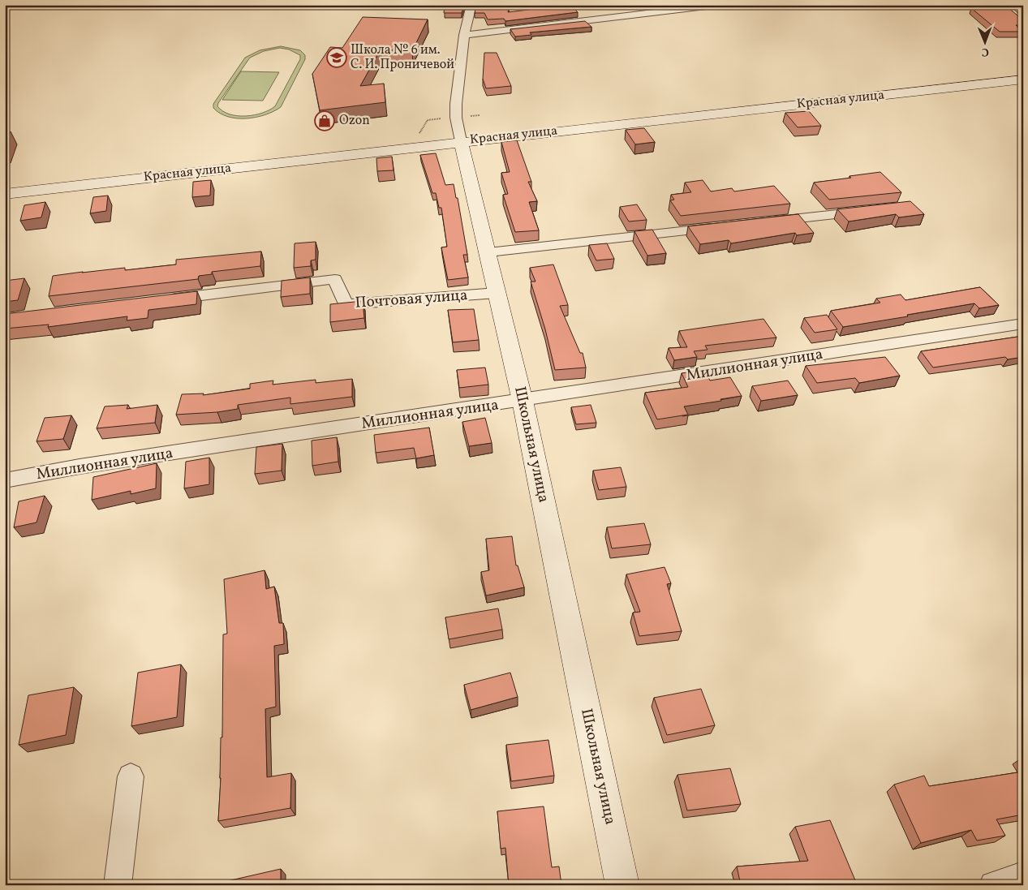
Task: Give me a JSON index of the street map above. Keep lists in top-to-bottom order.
{
  "streets": {
    "main road": ["Красная улица", "Школьная улица"],
    "street": ["Почтовая улица", "Миллионная улица"]
  },
  "crossings": [
    ["Красная улица", "Школьная улица"],
    ["Почтовая улица", "Школьная улица"],
    ["Миллионная улица", "Школьная улица"]
  ],
  "places": {
    "school or university": ["Школа № 6 им. С. И. Проничевой"],
    "shop": ["Ozon"]
  },
  "north": "bottom"
}
